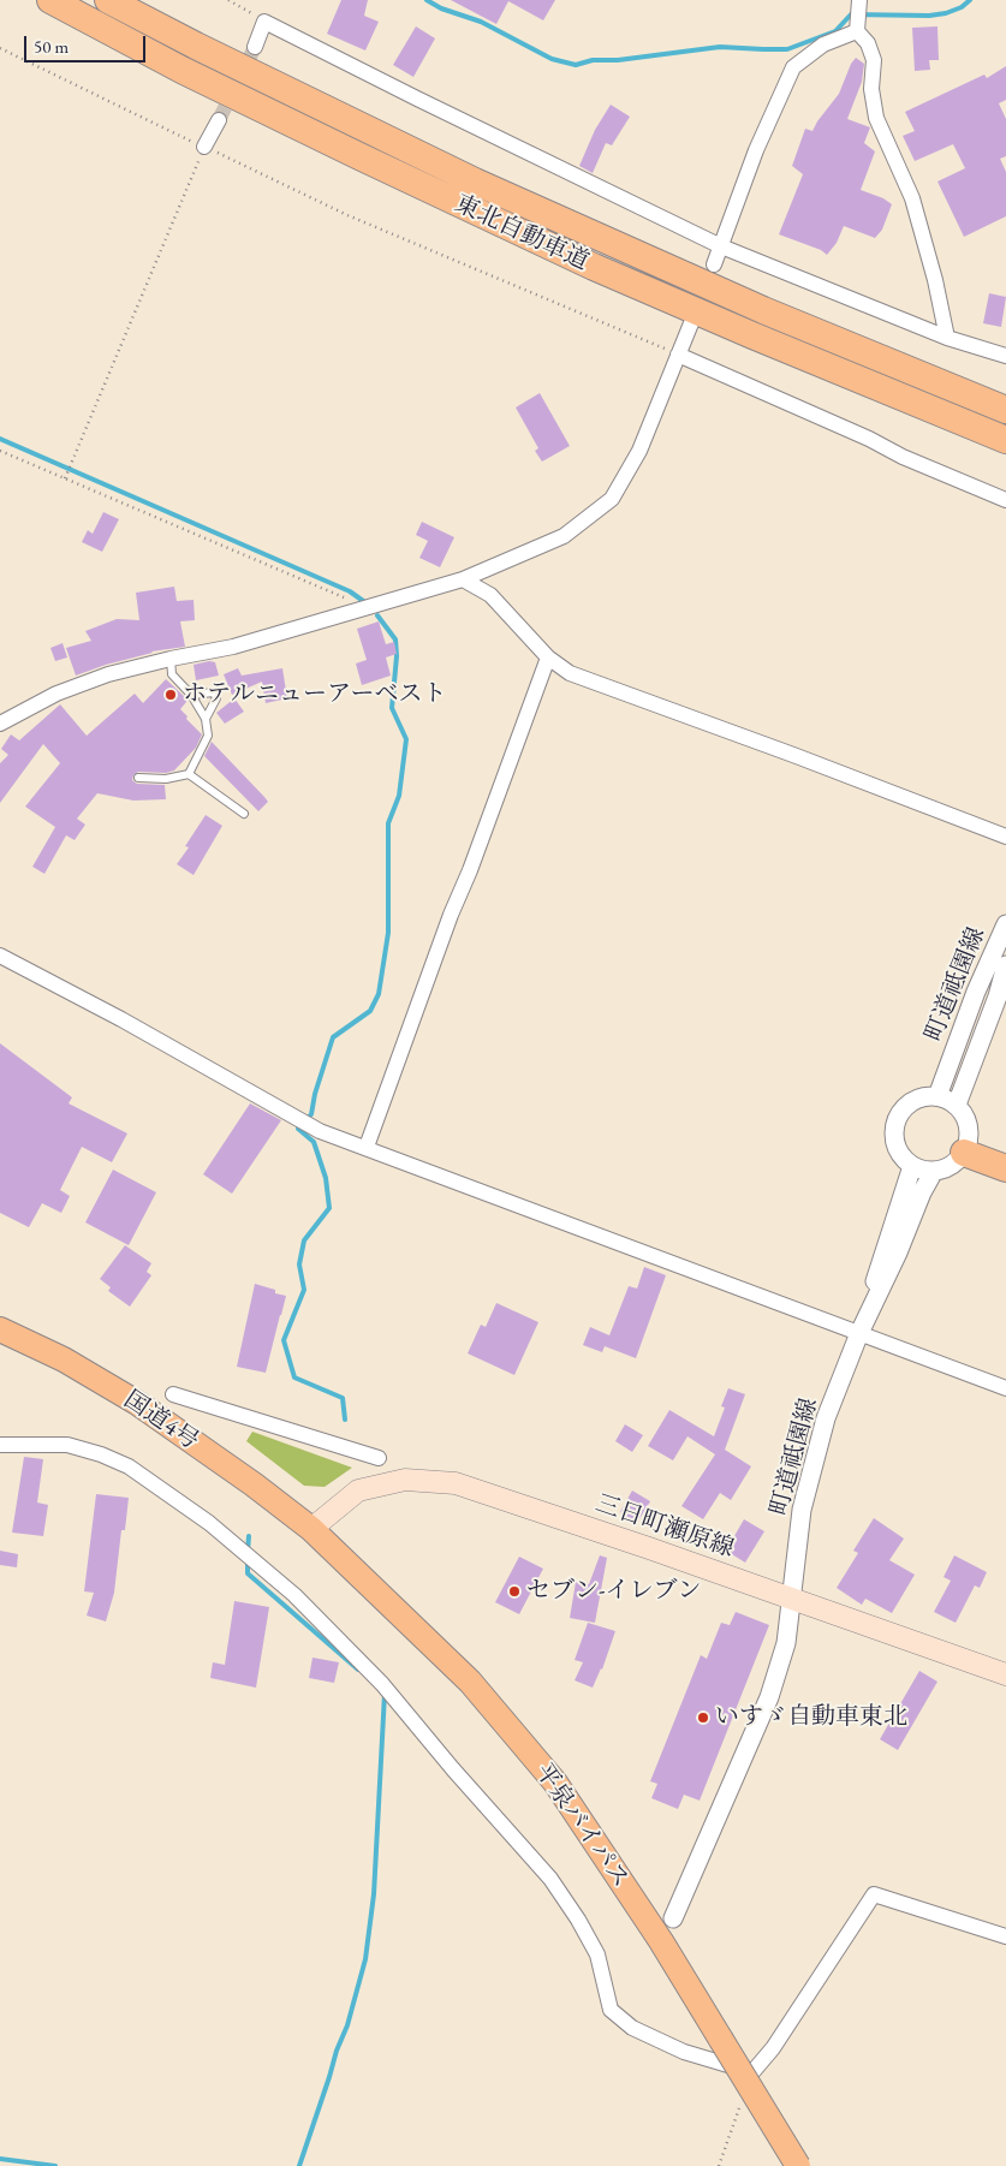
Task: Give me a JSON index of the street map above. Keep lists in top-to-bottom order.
{
  "streets": {
    "highway": ["東北自動車道", "国道4号", "平泉バイパス"],
    "main road": ["三日町瀬原線"],
    "street": ["町道祗園線"]
  },
  "crossings": [
    ["町道祗園線", "三日町瀬原線"],
    ["国道4号", "三日町瀬原線"],
    ["国道4号", "平泉バイパス"],
    ["三日町瀬原線", "平泉バイパス"]
  ],
  "places": ["ホテルニューアーベスト", "セブン-イレブン", "いすゞ自動車東北"],
  "scale_bar": "50 m"
}
